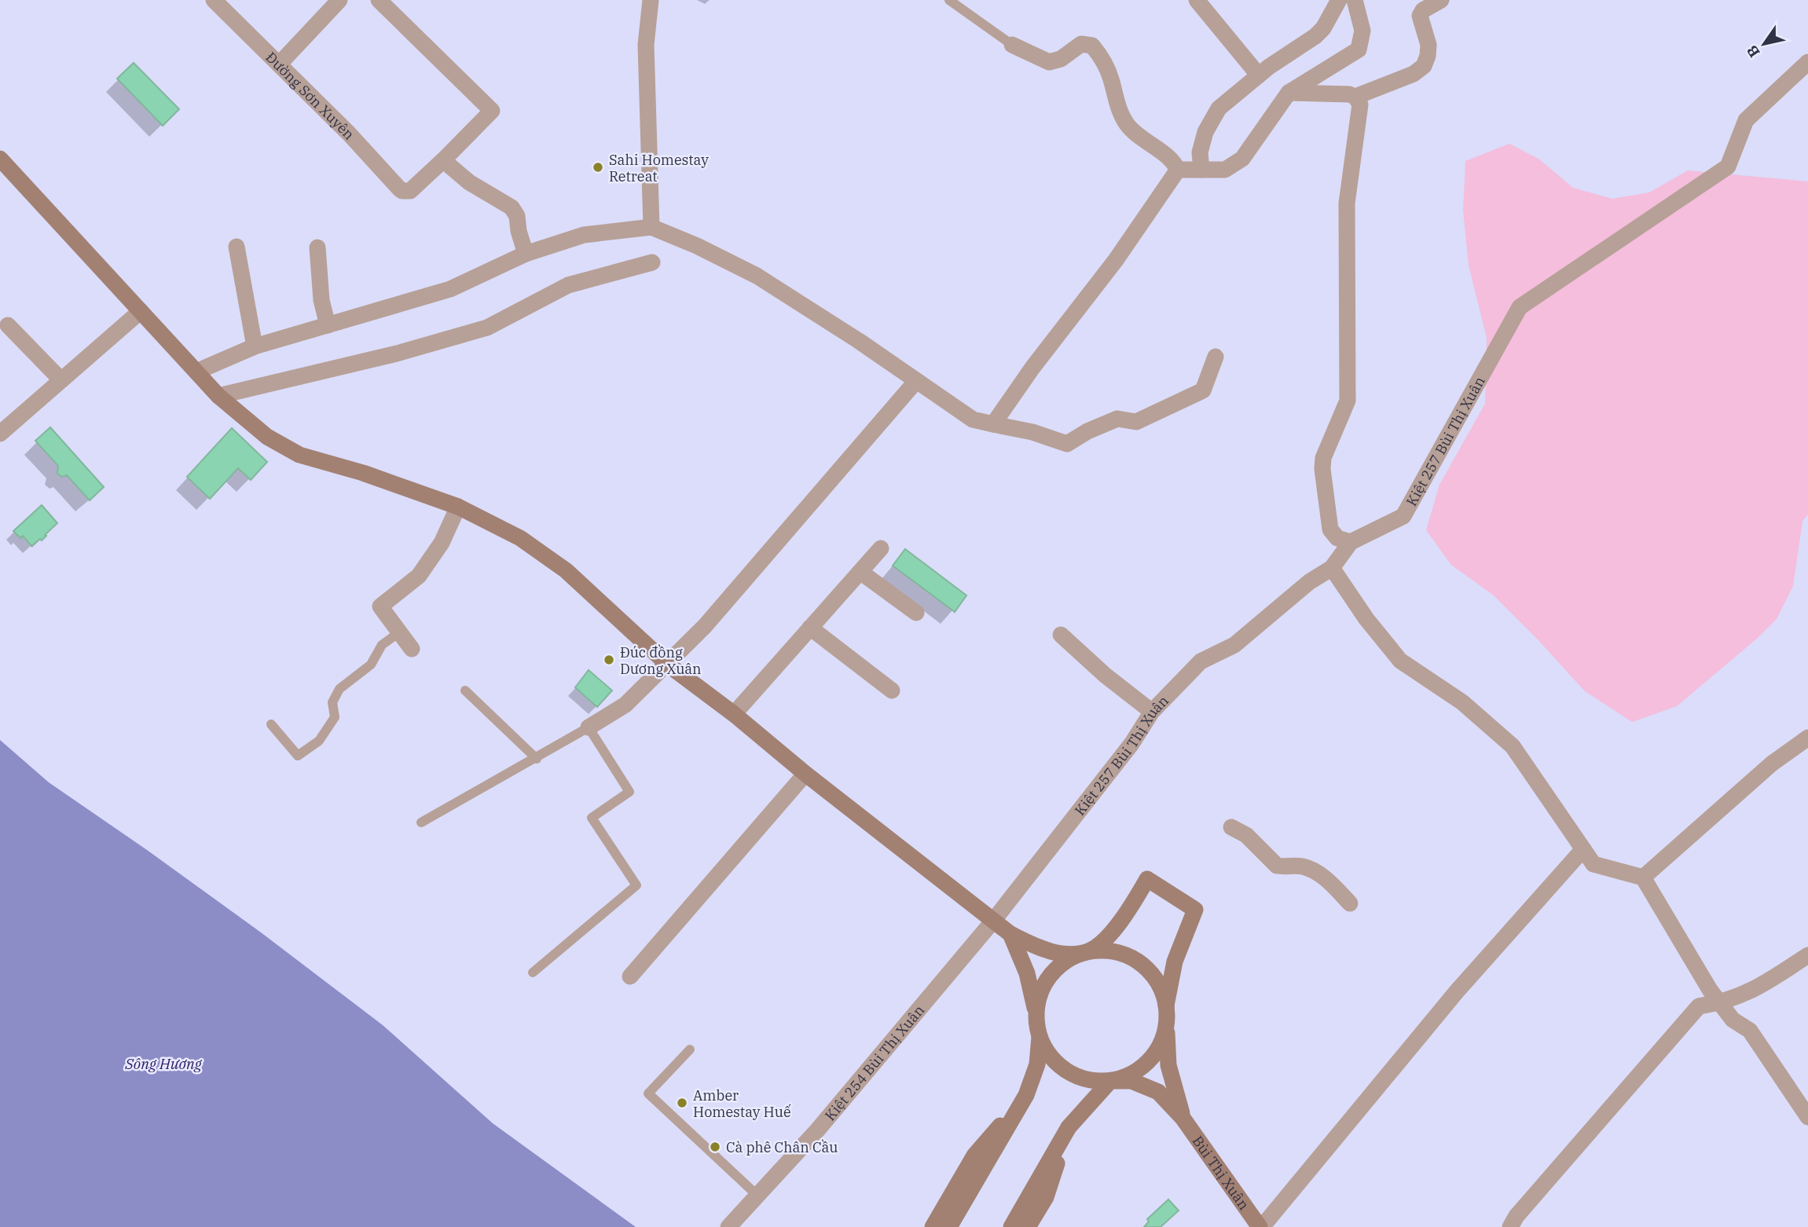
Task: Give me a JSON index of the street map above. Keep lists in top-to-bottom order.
{
  "streets": {
    "main road": ["Bùi Thị Xuân"],
    "street": ["Đường Sơn Xuyên", "Kiệt 257 Bùi Thị Xuân", "Kiệt 254 Bùi Thị Xuân"]
  },
  "crossings": [
    ["Kiệt 257 Bùi Thị Xuân", "Kiệt 254 Bùi Thị Xuân"]
  ],
  "water": ["Sông Hương"],
  "places": [
    "Sahi Homestay Retreat",
    "Đúc đồng Dương Xuân",
    "Amber Homestay Huế",
    "Cà phê Chân Cầu"
  ],
  "north": "bottom left"
}
